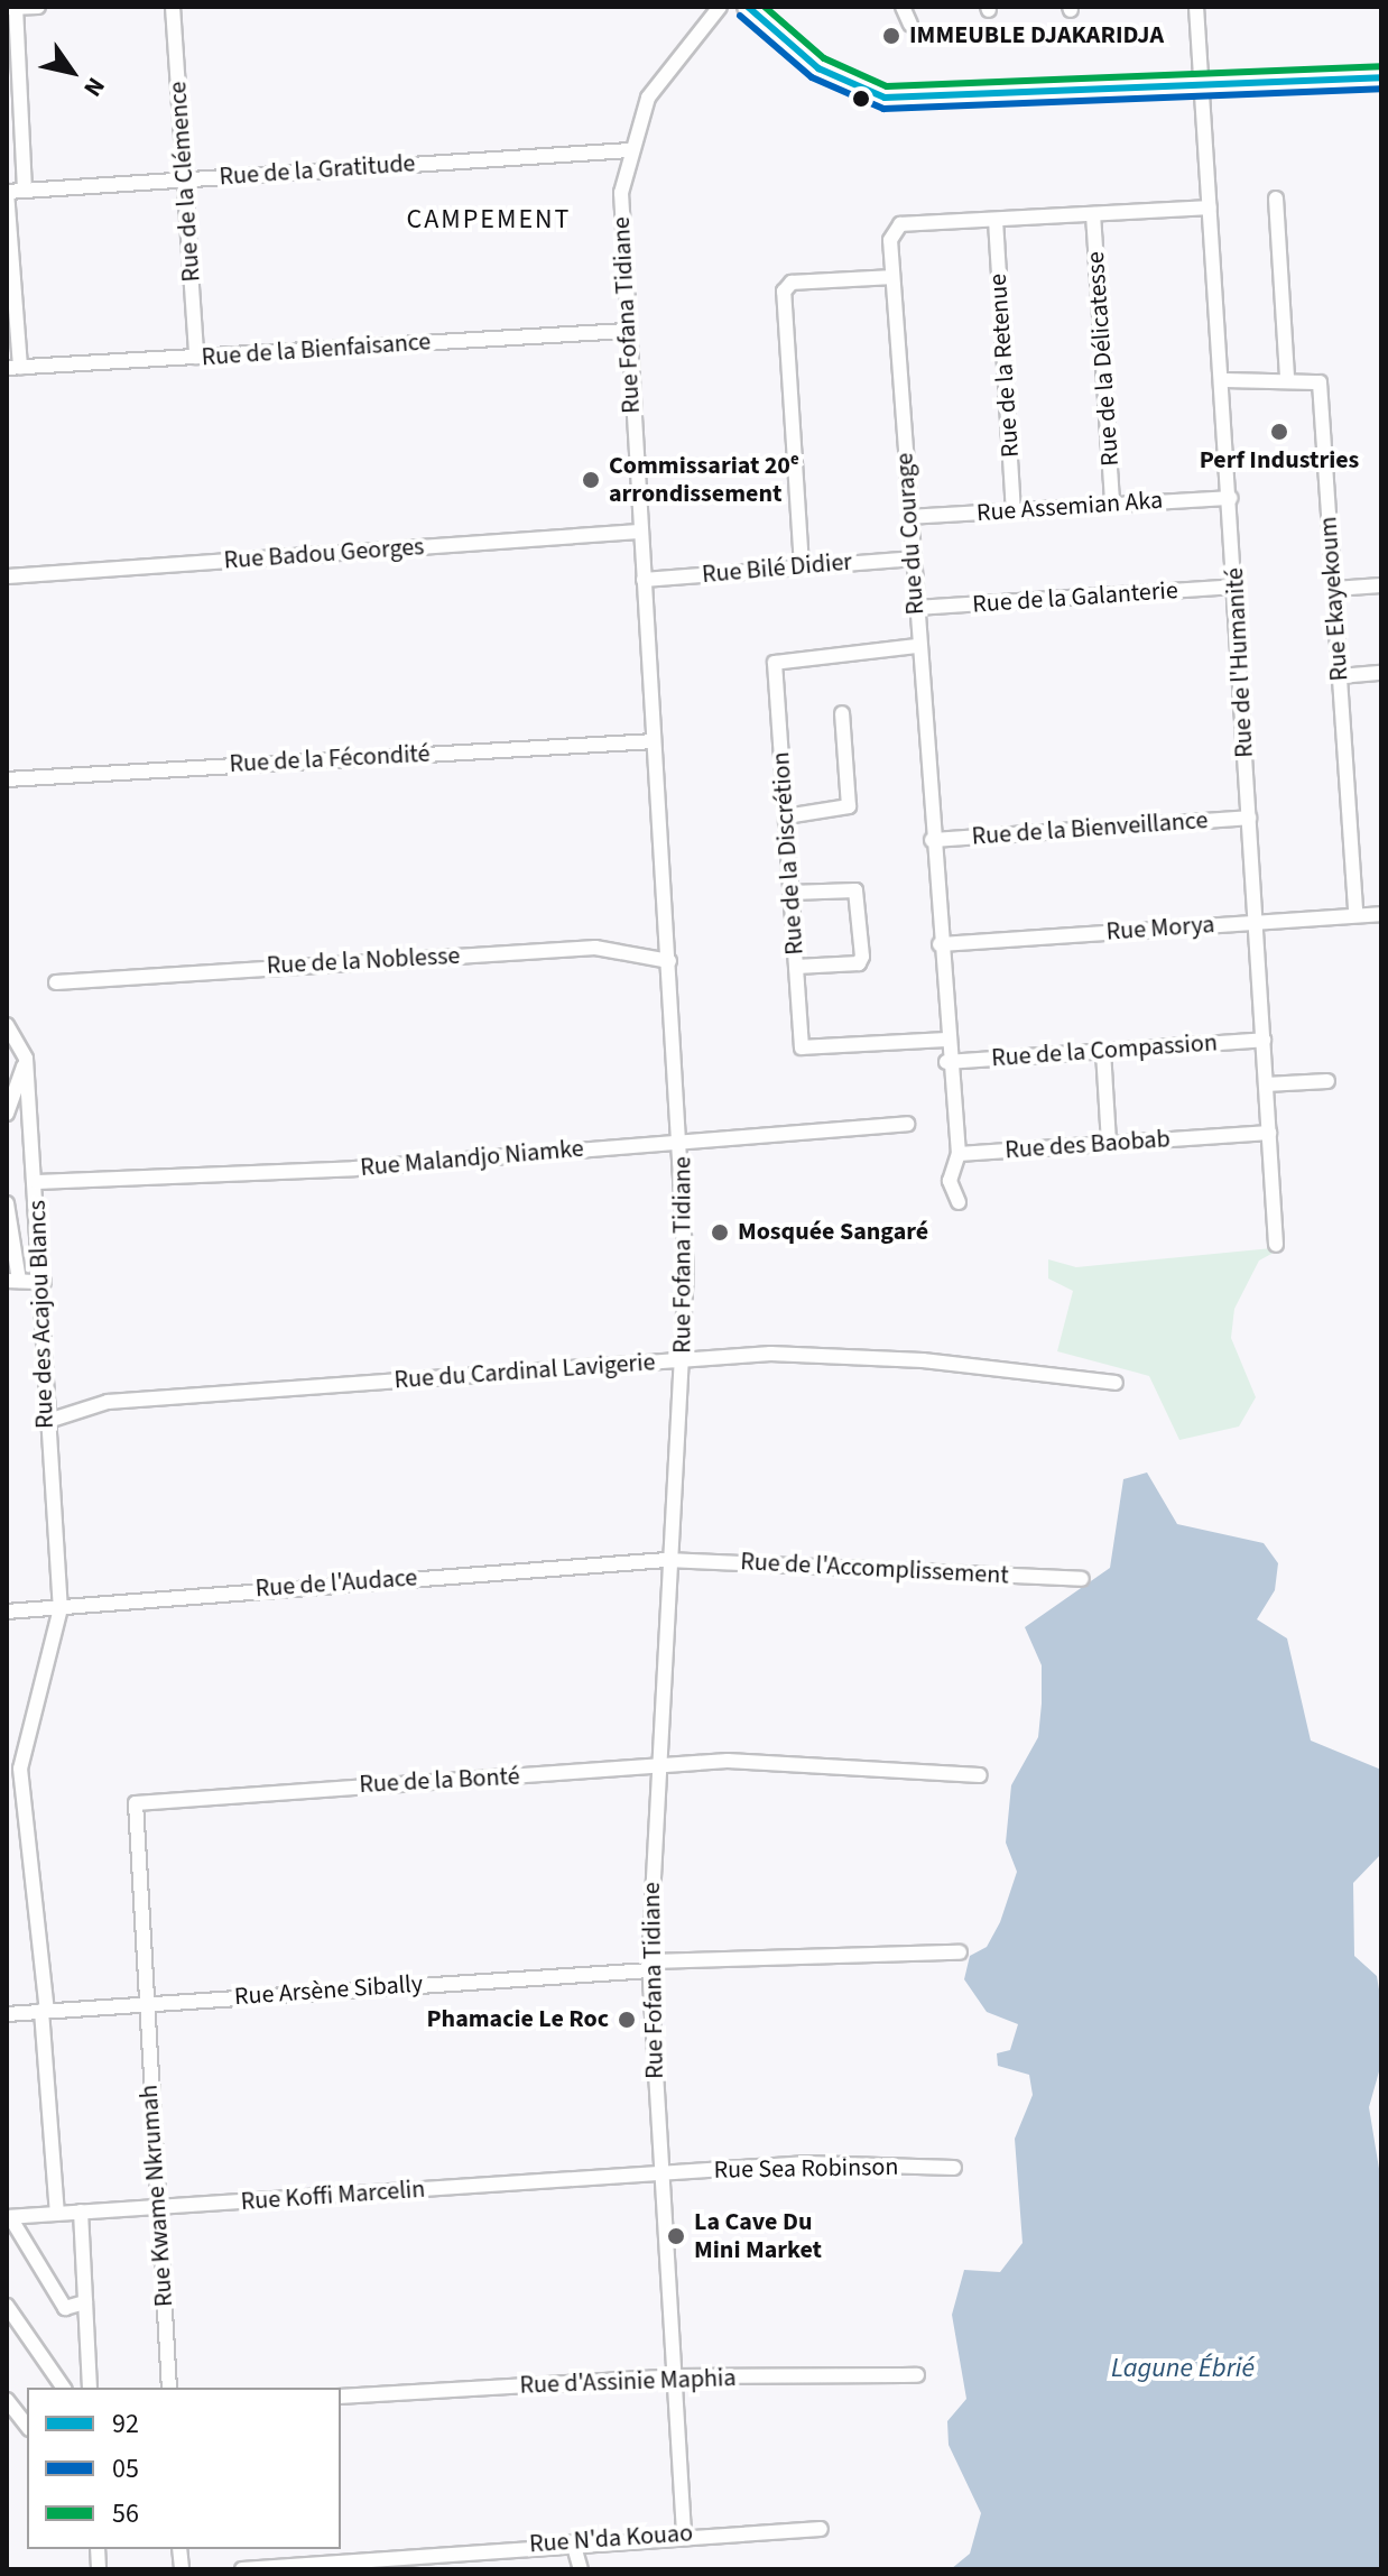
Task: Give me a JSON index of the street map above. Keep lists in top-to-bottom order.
{
  "streets": {
    "street": [
      "Rue de la Gratitude",
      "Rue de la Clémence",
      "Rue Fofana Tidiane",
      "Rue de la Bienfaisance",
      "Rue de la Délicatesse",
      "Rue de la Retenue",
      "Rue Assemian Aka",
      "Rue du Courage",
      "Rue Badou Georges",
      "Rue Bilé Didier",
      "Rue de la Galanterie",
      "Rue Ekayekoum",
      "Rue de l'Humanité",
      "Rue de la Fécondité",
      "Rue de la Bienveillance",
      "Rue de la Discrétion",
      "Rue Morya",
      "Rue de la Noblesse",
      "Rue de la Compassion",
      "Rue des Baobab",
      "Rue Malandjo Niamke",
      "Rue des Acajou Blancs",
      "Rue du Cardinal Lavigerie",
      "Rue de l'Accomplissement",
      "Rue de l'Audace",
      "Rue de la Bonté",
      "Rue Arsène Sibally",
      "Rue Sea Robinson",
      "Rue Kwame Nkrumah",
      "Rue Koffi Marcelin",
      "Rue d'Assinie Maphia",
      "Rue N'da Kouao"
    ]
  },
  "crossings": [
    ["Rue de la Gratitude", "Rue de la Clémence"],
    ["Rue de la Gratitude", "Rue Fofana Tidiane"],
    ["Rue de la Clémence", "Rue de la Bienfaisance"],
    ["Rue Fofana Tidiane", "Rue de la Bienfaisance"],
    ["Rue Fofana Tidiane", "Rue Badou Georges"],
    ["Rue Fofana Tidiane", "Rue Bilé Didier"],
    ["Rue Fofana Tidiane", "Rue de la Fécondité"],
    ["Rue Fofana Tidiane", "Rue de la Noblesse"],
    ["Rue Fofana Tidiane", "Rue Malandjo Niamke"],
    ["Rue Fofana Tidiane", "Rue du Cardinal Lavigerie"],
    ["Rue Fofana Tidiane", "Rue de l'Accomplissement"],
    ["Rue Fofana Tidiane", "Rue de l'Audace"],
    ["Rue Fofana Tidiane", "Rue de la Bonté"],
    ["Rue Fofana Tidiane", "Rue Arsène Sibally"],
    ["Rue Fofana Tidiane", "Rue Sea Robinson"],
    ["Rue Fofana Tidiane", "Rue Koffi Marcelin"],
    ["Rue Fofana Tidiane", "Rue d'Assinie Maphia"],
    ["Rue Fofana Tidiane", "Rue N'da Kouao"],
    ["Rue de la Délicatesse", "Rue Assemian Aka"],
    ["Rue de la Délicatesse", "Rue du Courage"],
    ["Rue de la Retenue", "Rue Assemian Aka"],
    ["Rue de la Retenue", "Rue du Courage"],
    ["Rue Assemian Aka", "Rue du Courage"],
    ["Rue Assemian Aka", "Rue de l'Humanité"],
    ["Rue du Courage", "Rue Bilé Didier"],
    ["Rue du Courage", "Rue de la Galanterie"],
    ["Rue du Courage", "Rue de l'Humanité"],
    ["Rue du Courage", "Rue de la Bienveillance"],
    ["Rue du Courage", "Rue de la Discrétion"],
    ["Rue du Courage", "Rue Morya"],
    ["Rue du Courage", "Rue de la Compassion"],
    ["Rue du Courage", "Rue des Baobab"],
    ["Rue de la Galanterie", "Rue de l'Humanité"],
    ["Rue Ekayekoum", "Rue de l'Humanité"],
    ["Rue Ekayekoum", "Rue Morya"],
    ["Rue de l'Humanité", "Rue de la Bienveillance"],
    ["Rue de l'Humanité", "Rue Morya"],
    ["Rue de l'Humanité", "Rue de la Compassion"],
    ["Rue de l'Humanité", "Rue des Baobab"],
    ["Rue Malandjo Niamke", "Rue des Acajou Blancs"],
    ["Rue des Acajou Blancs", "Rue du Cardinal Lavigerie"],
    ["Rue des Acajou Blancs", "Rue de l'Audace"],
    ["Rue des Acajou Blancs", "Rue Arsène Sibally"],
    ["Rue des Acajou Blancs", "Rue Koffi Marcelin"],
    ["Rue de l'Accomplissement", "Rue de l'Audace"],
    ["Rue de la Bonté", "Rue Arsène Sibally"],
    ["Rue de la Bonté", "Rue Kwame Nkrumah"],
    ["Rue Arsène Sibally", "Rue Kwame Nkrumah"],
    ["Rue Sea Robinson", "Rue Koffi Marcelin"],
    ["Rue Kwame Nkrumah", "Rue Koffi Marcelin"]
  ],
  "districts": ["CAMPEMENT"],
  "water": ["Lagune Ébrié"],
  "places": [
    "IMMEUBLE DJAKARIDJA",
    "Perf Industries",
    "Commissariat 20ᵉ arrondissement",
    "Mosquée Sangaré",
    "Phamacie Le Roc",
    "La Cave Du Mini Market"
  ],
  "lines": ["transit line 92", "transit line 56", "transit line 05"],
  "legend": ["92", "05", "56"],
  "north": "bottom right"
}
